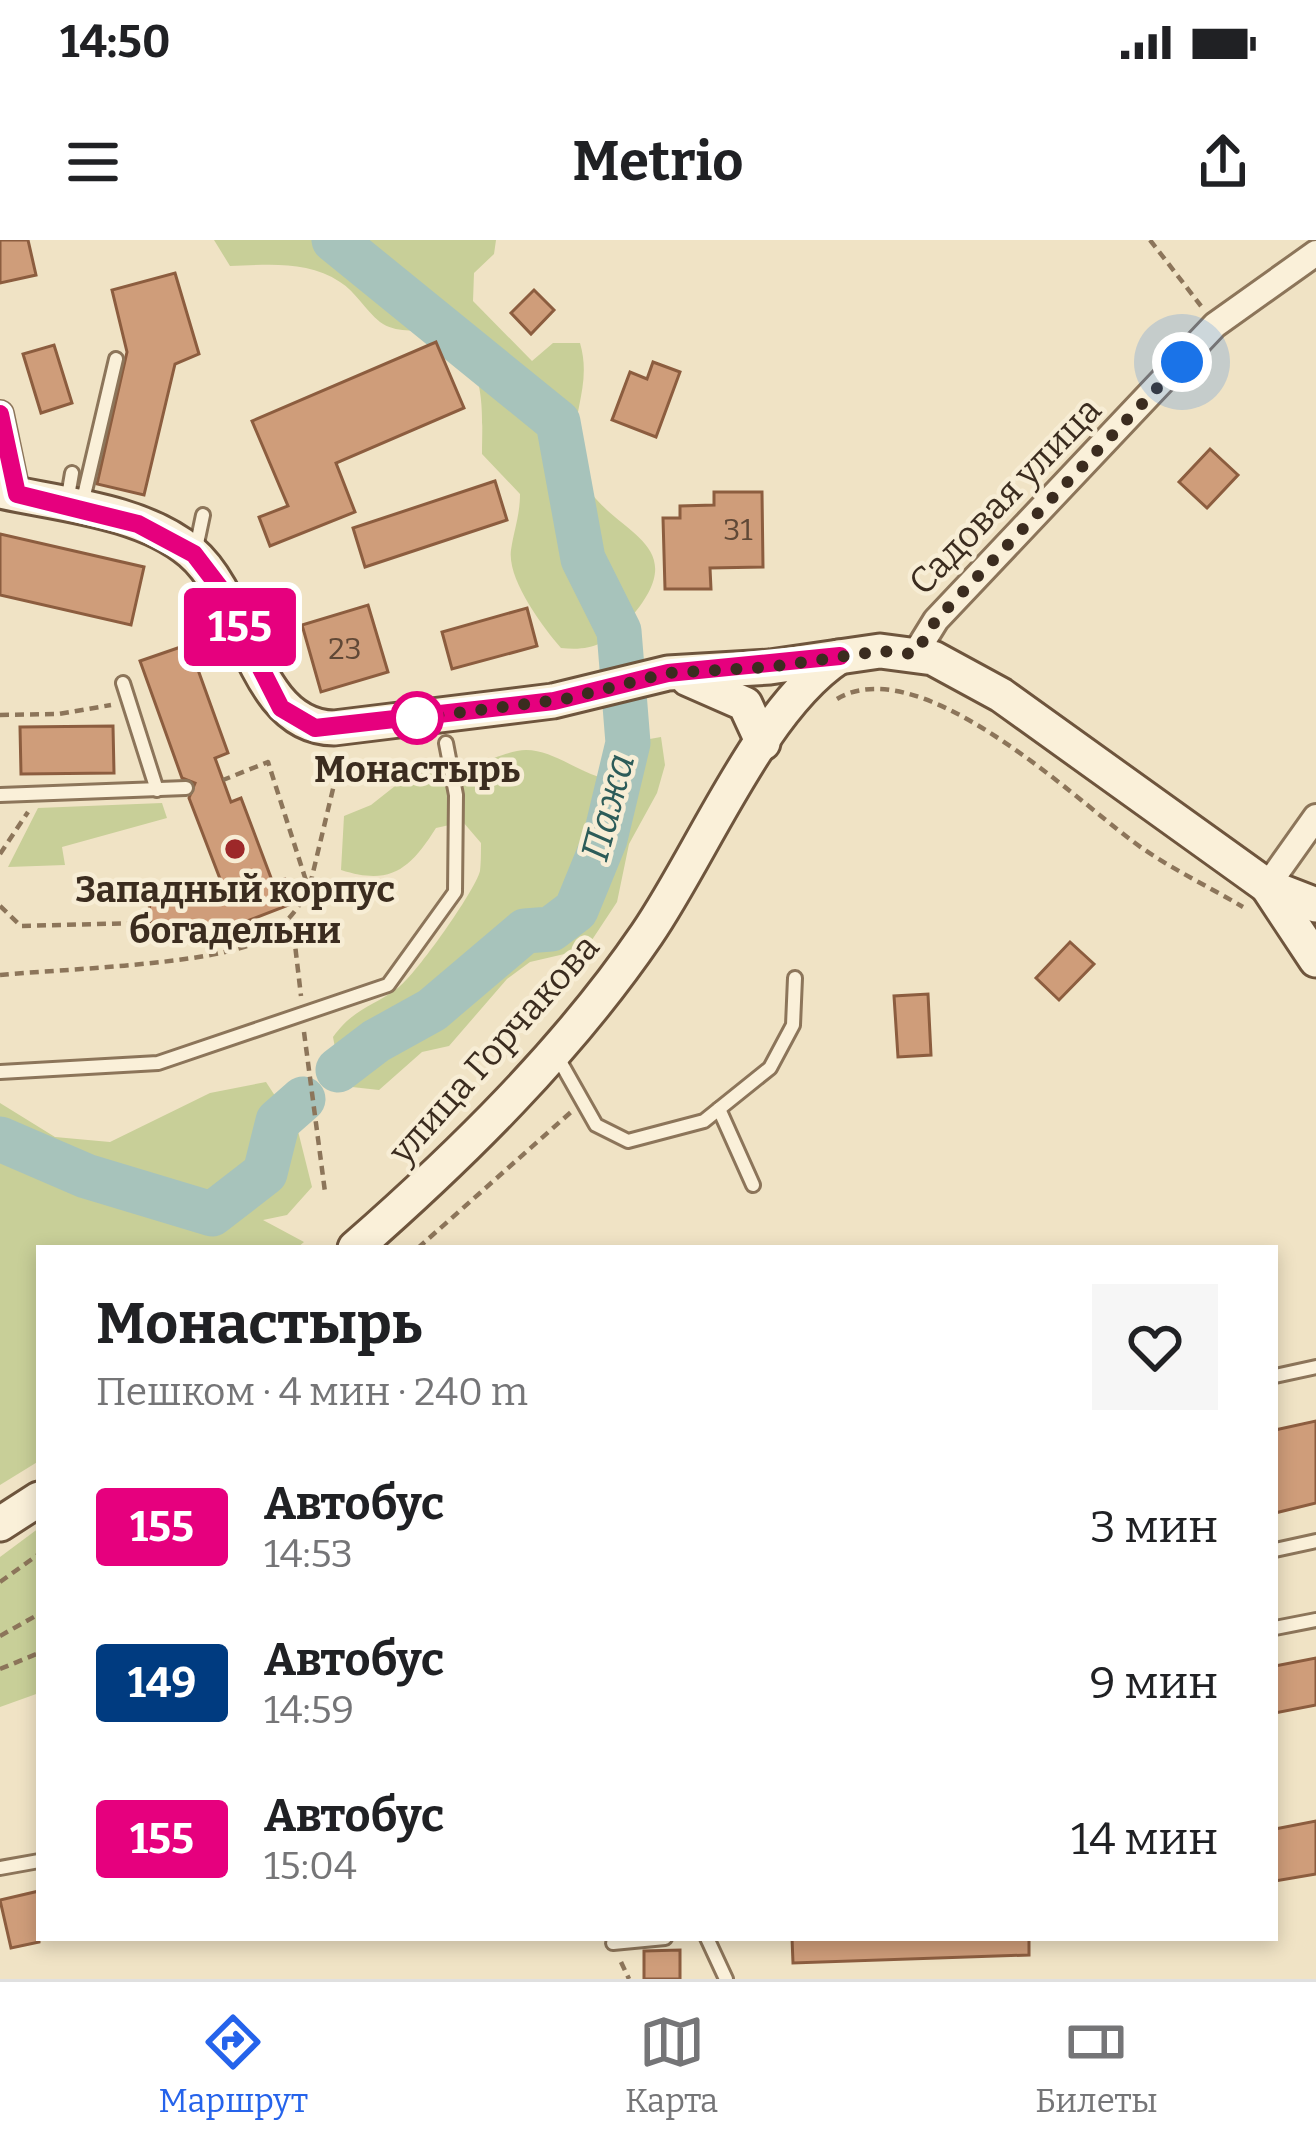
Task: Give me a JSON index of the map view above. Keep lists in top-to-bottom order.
{
  "streets": {
    "main road": ["улица Горчакова"],
    "street": ["Садовая улица"]
  },
  "water": ["Пажа"],
  "places": ["Монастырь", "Западный корпус богадельни"],
  "lines": ["bus line 155"],
  "house_numbers": ["31", "23"],
  "page": {
    "status": "14:50",
    "header": "Metrio",
    "on_map": "155",
    "heading": ["Монастырь", "Пешком · 4 мин · 240 m"],
    "list": [
      {
        "mark": "155",
        "name": "Автобус",
        "note": "14:53",
        "value": "3 мин"
      },
      {
        "mark": "149",
        "name": "Автобус",
        "note": "14:59",
        "value": "9 мин"
      },
      {
        "mark": "155",
        "name": "Автобус",
        "note": "15:04",
        "value": "14 мин"
      }
    ],
    "tabs": ["Маршрут", "Карта", "Билеты"]
  }
}
